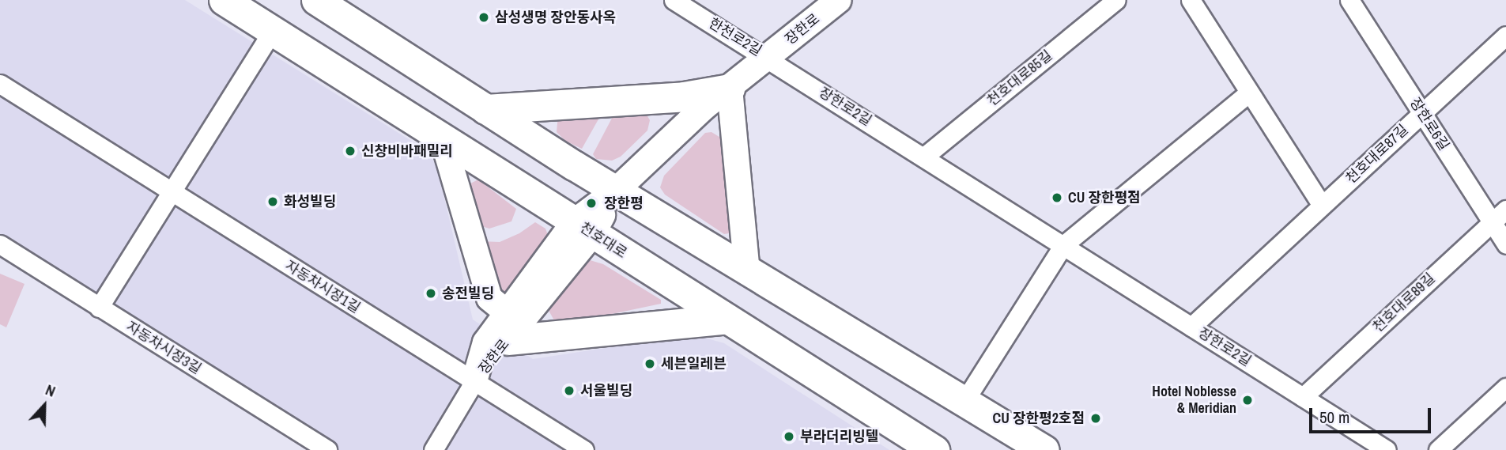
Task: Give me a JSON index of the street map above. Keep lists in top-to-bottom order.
{
  "streets": {
    "main road": ["천호대로"],
    "street": [
      "장한로",
      "한천로2길",
      "천호대로85길",
      "장한로2길",
      "장한로6길",
      "천호대로87길",
      "자동차시장1길",
      "천호대로89길",
      "자동차시장3길"
    ]
  },
  "crossings": [
    ["장한로", "한천로2길"],
    ["장한로", "장한로2길"],
    ["장한로", "천호대로"],
    ["장한로", "자동차시장1길"],
    ["한천로2길", "장한로2길"],
    ["천호대로85길", "장한로2길"],
    ["장한로2길", "천호대로87길"],
    ["장한로2길", "천호대로89길"],
    ["장한로6길", "천호대로87길"],
    ["장한로6길", "천호대로89길"]
  ],
  "places": [
    "삼성생명 장안동사옥",
    "신창비바패밀리",
    "CU 장한평점",
    "화성빌딩",
    "장한평",
    "송전빌딩",
    "세븐일레븐",
    "서울빌딩",
    "Hotel Noblesse & Meridian",
    "CU 장한평2호점",
    "부라더리빙텔"
  ],
  "scale_bar": "50 m",
  "north": "top"
}
